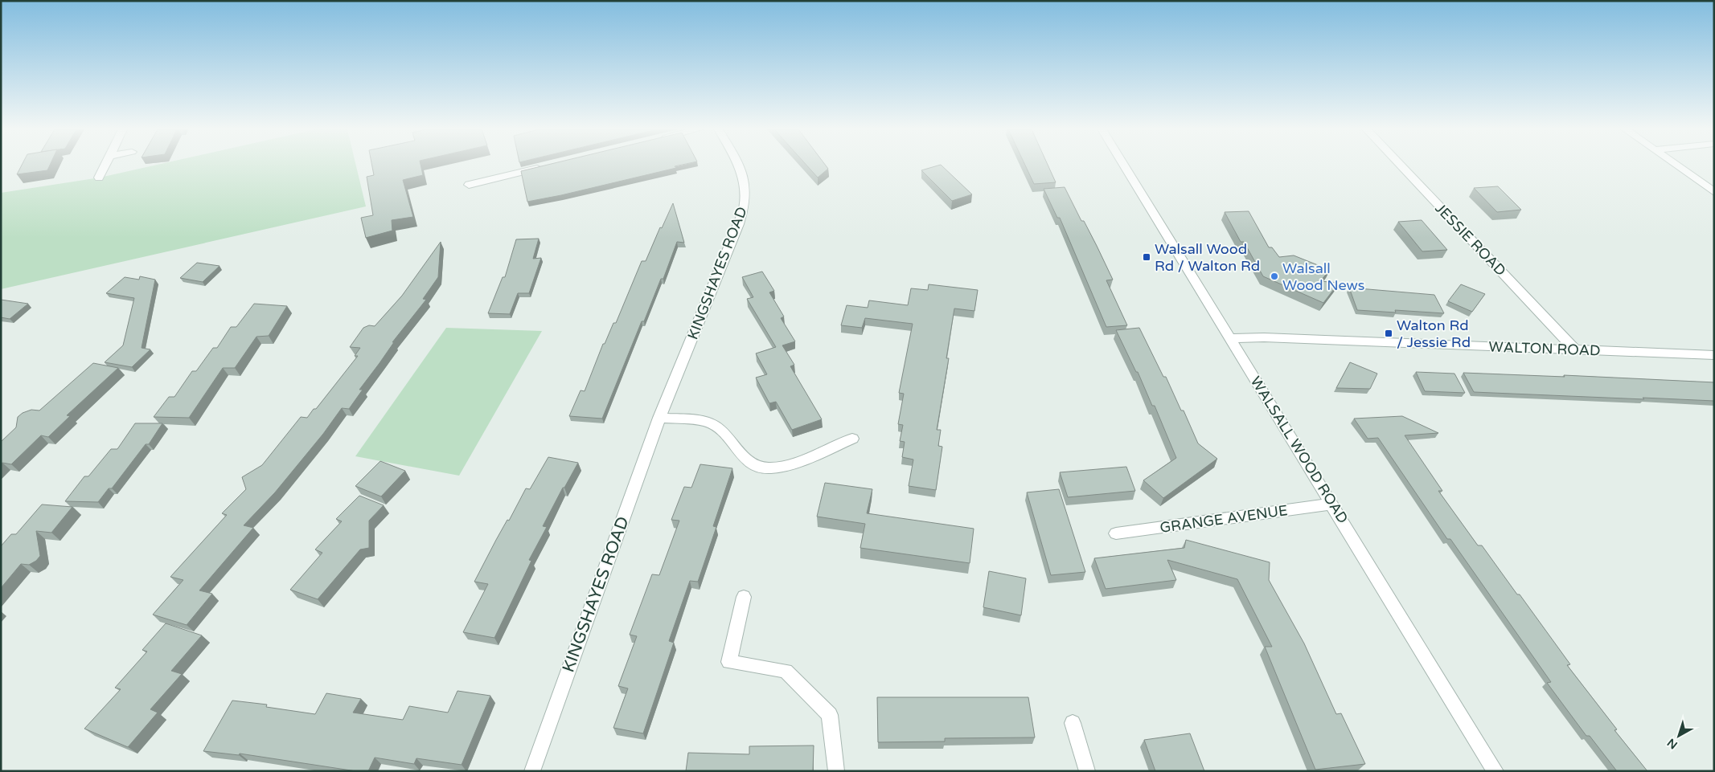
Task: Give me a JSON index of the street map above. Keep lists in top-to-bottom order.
{
  "streets": {
    "street": [
      "JESSIE ROAD",
      "KINGSHAYES ROAD",
      "WALTON ROAD",
      "WALSALL WOOD ROAD",
      "GRANGE AVENUE"
    ]
  },
  "crossings": [
    ["JESSIE ROAD", "WALTON ROAD"],
    ["WALTON ROAD", "WALSALL WOOD ROAD"],
    ["WALSALL WOOD ROAD", "GRANGE AVENUE"]
  ],
  "places": {
    "transit": ["Walsall Wood Rd / Walton Rd", "Walton Rd / Jessie Rd"],
    "other": ["Walsall Wood News"]
  },
  "north": "bottom left"
}
